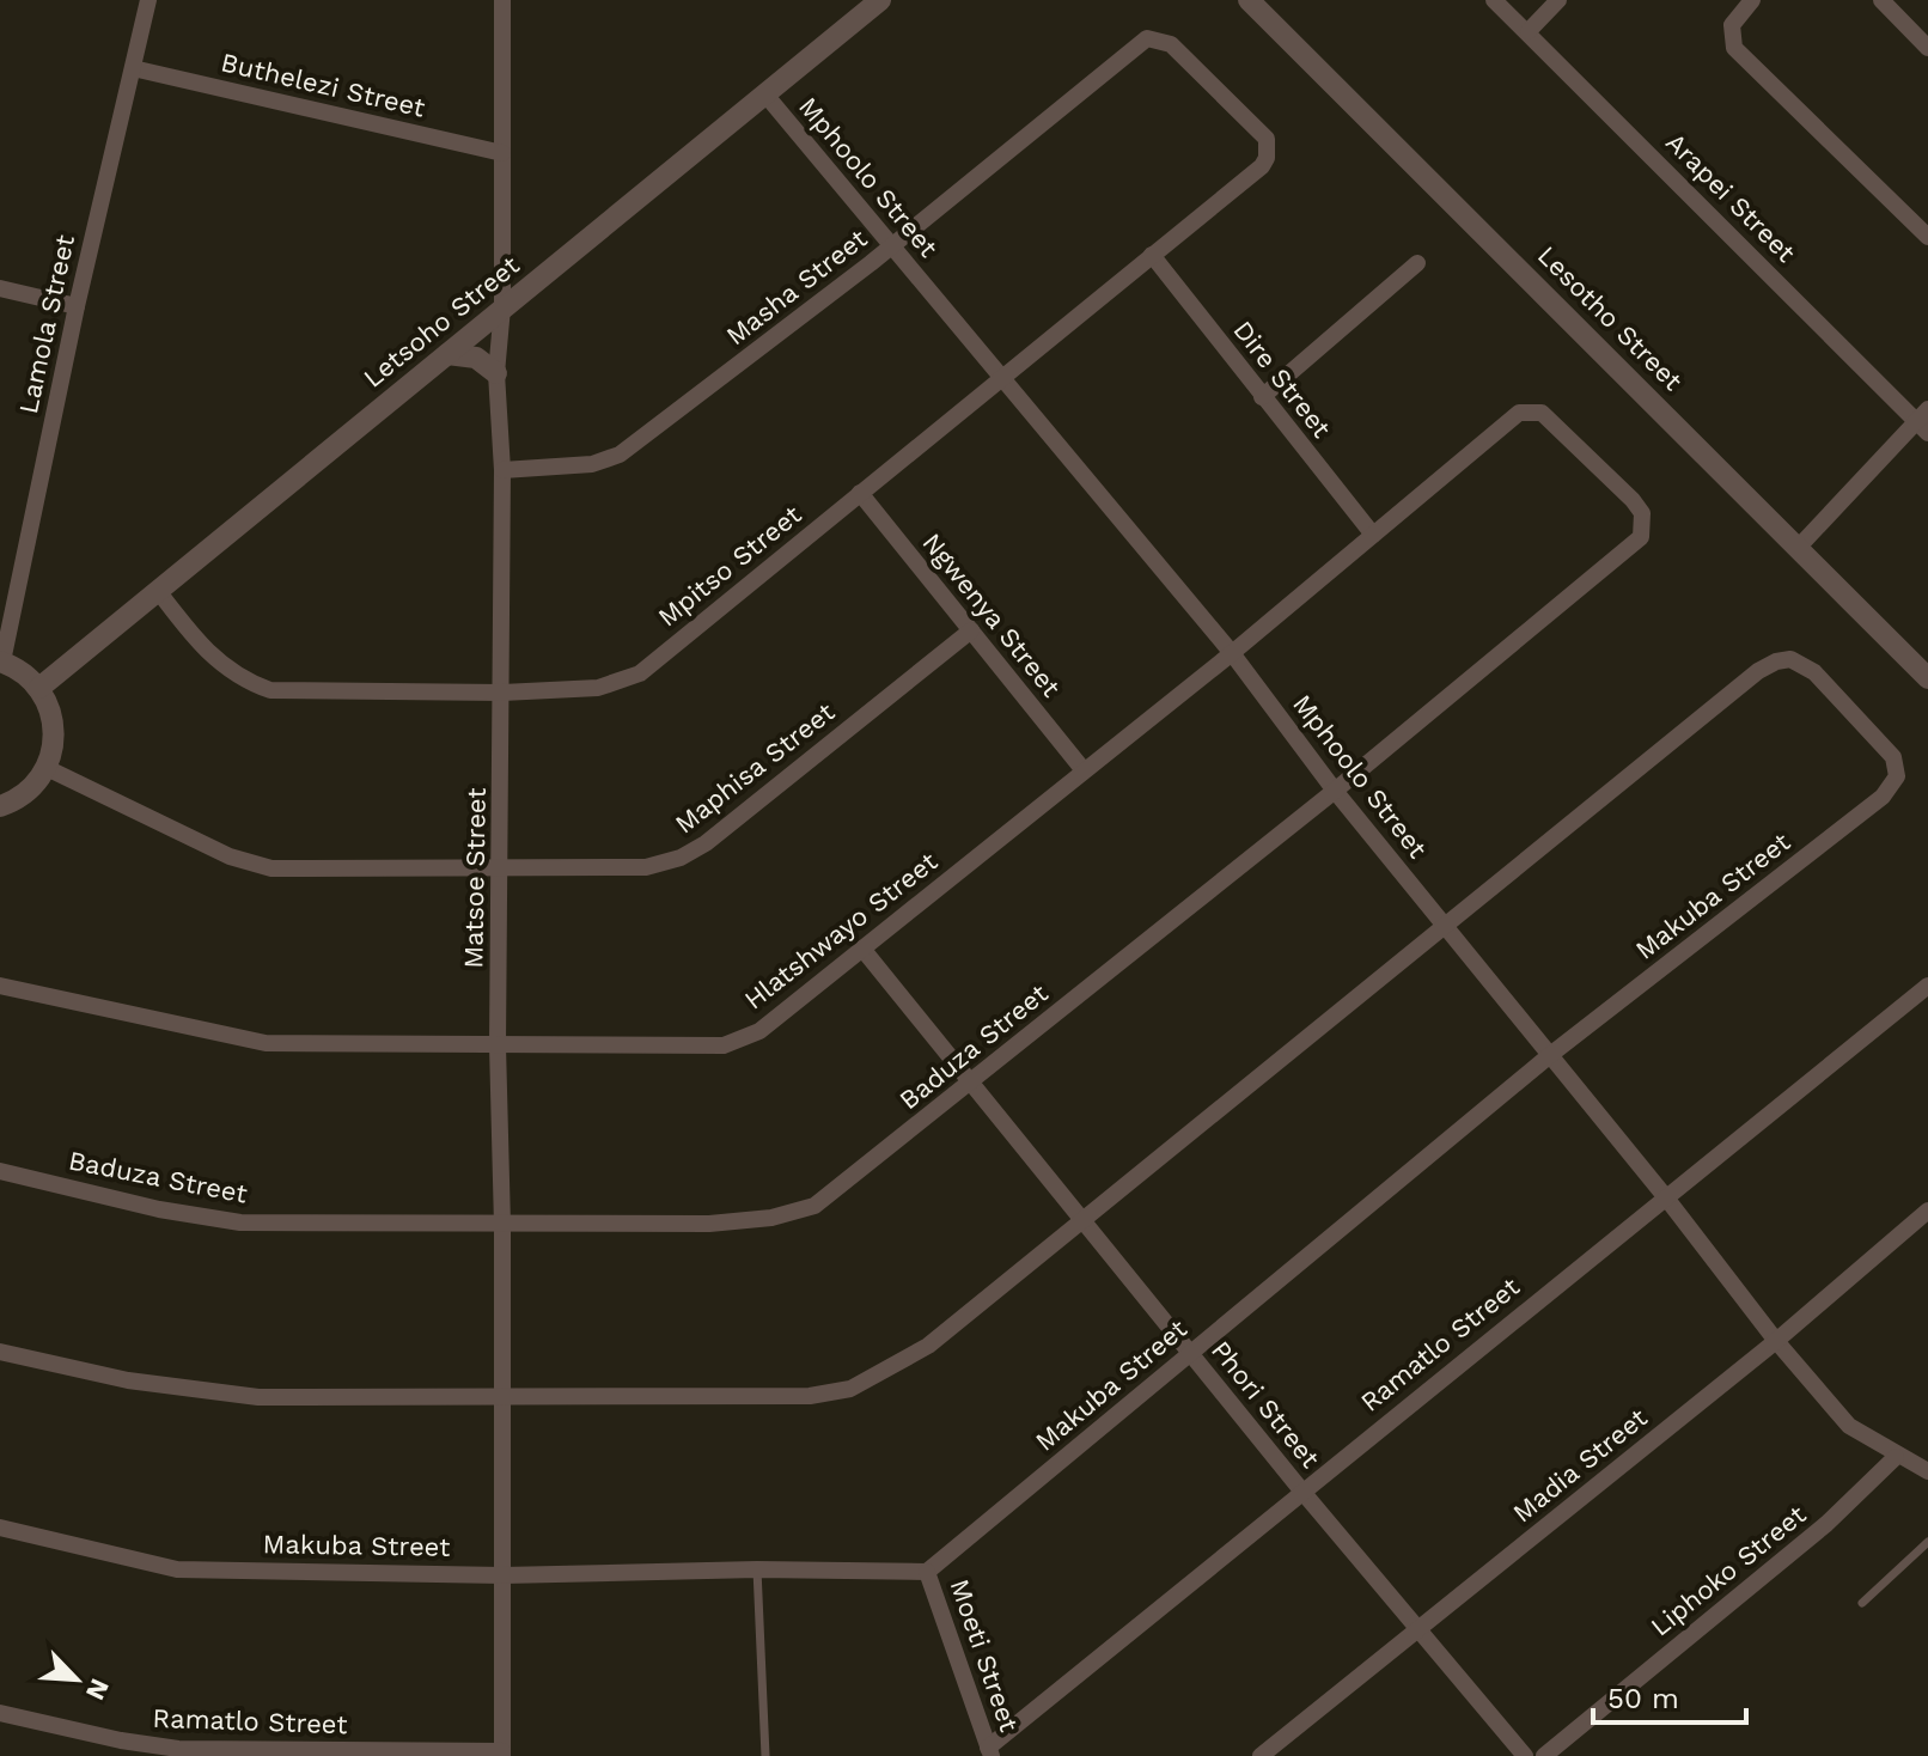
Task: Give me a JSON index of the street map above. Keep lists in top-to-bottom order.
{
  "streets": {
    "street": [
      "Buthelezi Street",
      "Mphoolo Street",
      "Arapei Street",
      "Masha Street",
      "Lesotho Street",
      "Letsoho Street",
      "Lamola Street",
      "Dire Street",
      "Mpitso Street",
      "Ngwenya Street",
      "Maphisa Street",
      "Matsoe Street",
      "Makuba Street",
      "Hlatshwayo Street",
      "Baduza Street",
      "Ramatlo Street",
      "Phori Street",
      "Madia Street",
      "Liphoko Street",
      "Moeti Street"
    ]
  },
  "crossings": [
    ["Buthelezi Street", "Lamola Street"],
    ["Buthelezi Street", "Matsoe Street"],
    ["Mphoolo Street", "Masha Street"],
    ["Mphoolo Street", "Letsoho Street"],
    ["Mphoolo Street", "Mpitso Street"],
    ["Mphoolo Street", "Makuba Street"],
    ["Mphoolo Street", "Hlatshwayo Street"],
    ["Mphoolo Street", "Baduza Street"],
    ["Mphoolo Street", "Ramatlo Street"],
    ["Mphoolo Street", "Madia Street"],
    ["Mphoolo Street", "Liphoko Street"],
    ["Masha Street", "Mpitso Street"],
    ["Masha Street", "Matsoe Street"],
    ["Letsoho Street", "Mpitso Street"],
    ["Letsoho Street", "Matsoe Street"],
    ["Dire Street", "Mpitso Street"],
    ["Dire Street", "Hlatshwayo Street"],
    ["Mpitso Street", "Ngwenya Street"],
    ["Mpitso Street", "Matsoe Street"],
    ["Ngwenya Street", "Maphisa Street"],
    ["Ngwenya Street", "Hlatshwayo Street"],
    ["Maphisa Street", "Matsoe Street"],
    ["Matsoe Street", "Makuba Street"],
    ["Matsoe Street", "Hlatshwayo Street"],
    ["Matsoe Street", "Baduza Street"],
    ["Matsoe Street", "Ramatlo Street"],
    ["Makuba Street", "Phori Street"],
    ["Makuba Street", "Moeti Street"],
    ["Hlatshwayo Street", "Baduza Street"],
    ["Hlatshwayo Street", "Phori Street"],
    ["Baduza Street", "Phori Street"],
    ["Ramatlo Street", "Phori Street"],
    ["Ramatlo Street", "Moeti Street"],
    ["Phori Street", "Madia Street"]
  ],
  "scale_bar": "50 m",
  "north": "bottom right"
}
